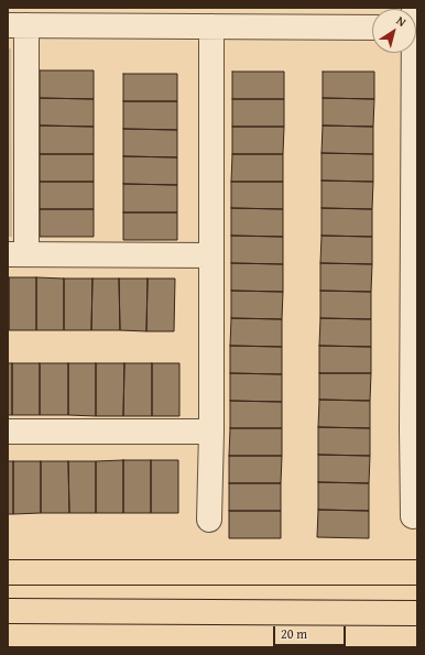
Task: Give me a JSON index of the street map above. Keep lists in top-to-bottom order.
{
  "scale_bar": "20 m",
  "north": "top right"
}
